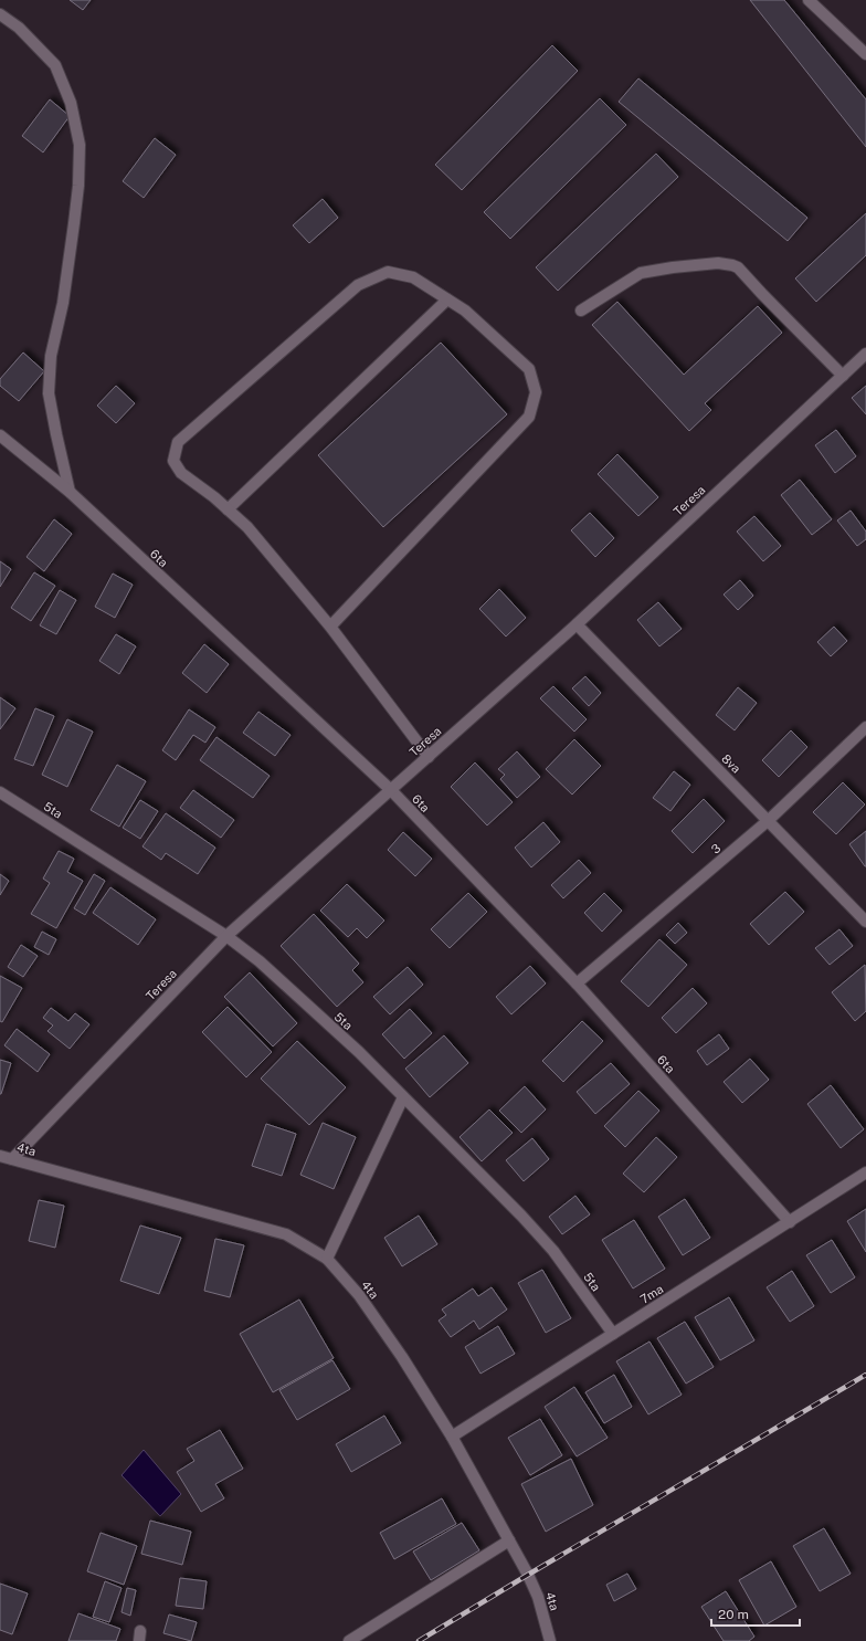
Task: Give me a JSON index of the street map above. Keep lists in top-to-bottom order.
{
  "streets": {
    "street": [
      "Teresa",
      "6ta",
      "8va",
      "5ta",
      "3",
      "4ta",
      "7ma"
    ]
  },
  "crossings": [
    ["Teresa", "6ta"],
    ["Teresa", "8va"],
    ["Teresa", "5ta"],
    ["Teresa", "4ta"],
    ["6ta", "3"],
    ["6ta", "7ma"],
    ["8va", "3"],
    ["5ta", "7ma"],
    ["4ta", "7ma"]
  ],
  "scale_bar": "20 m"
}
